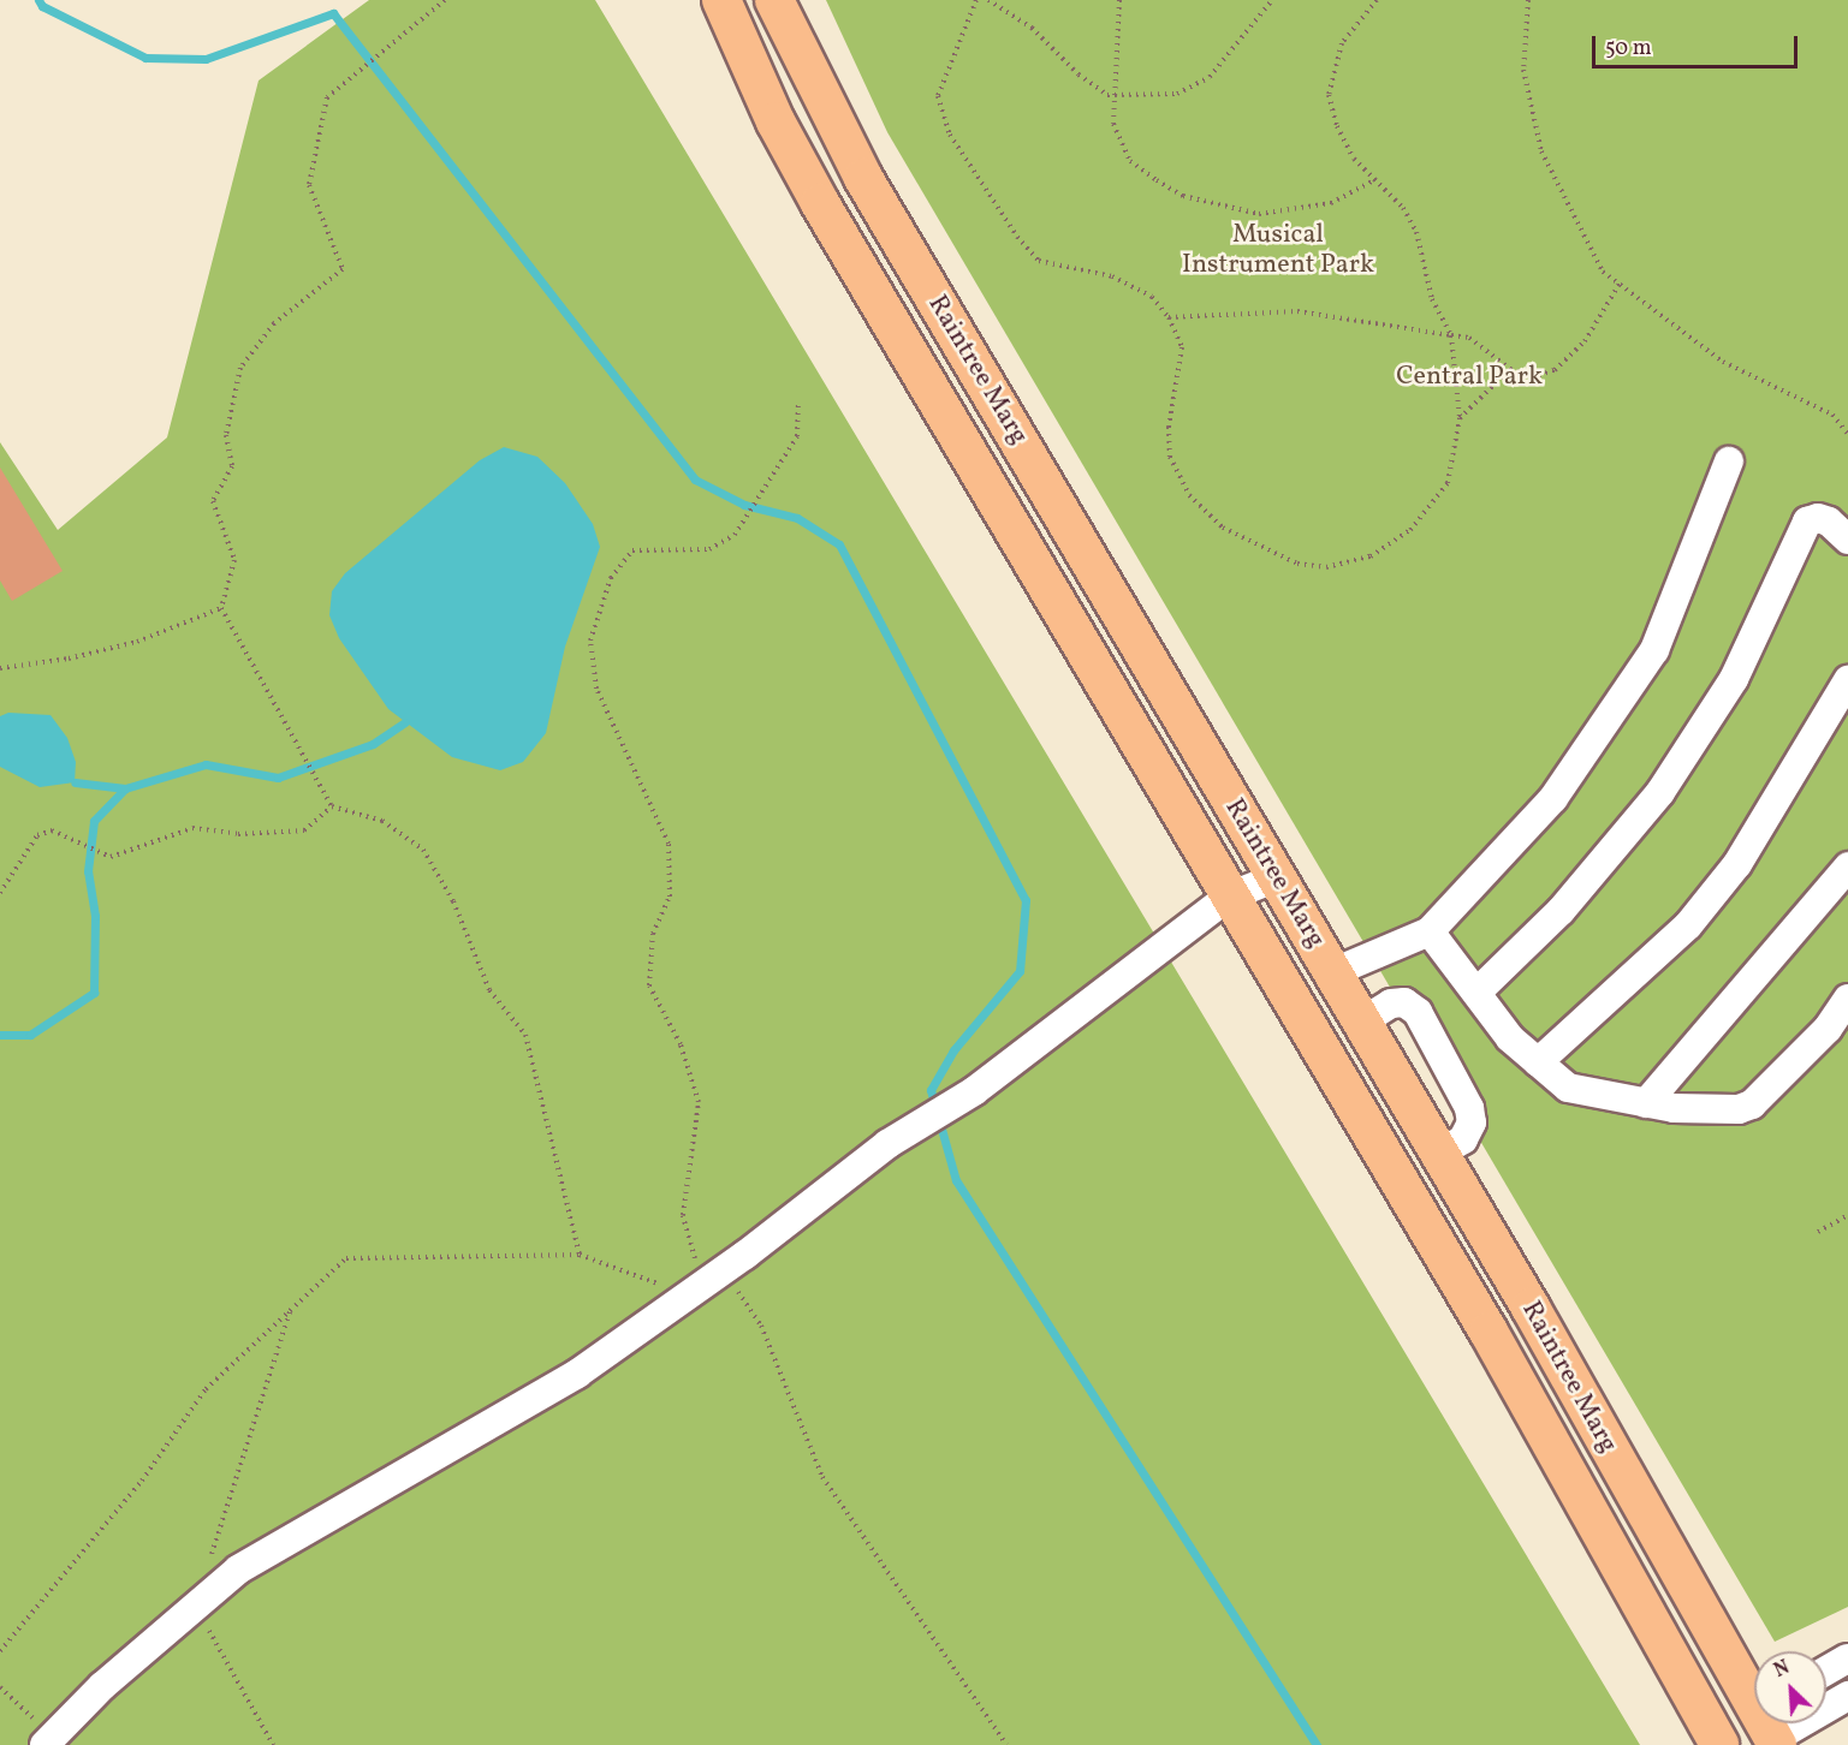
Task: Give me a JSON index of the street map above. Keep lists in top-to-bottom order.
{
  "streets": {
    "main road": ["Raintree Marg"]
  },
  "parks": ["Musical Instrument Park", "Central Park"],
  "scale_bar": "50 m",
  "north": "top left"
}
